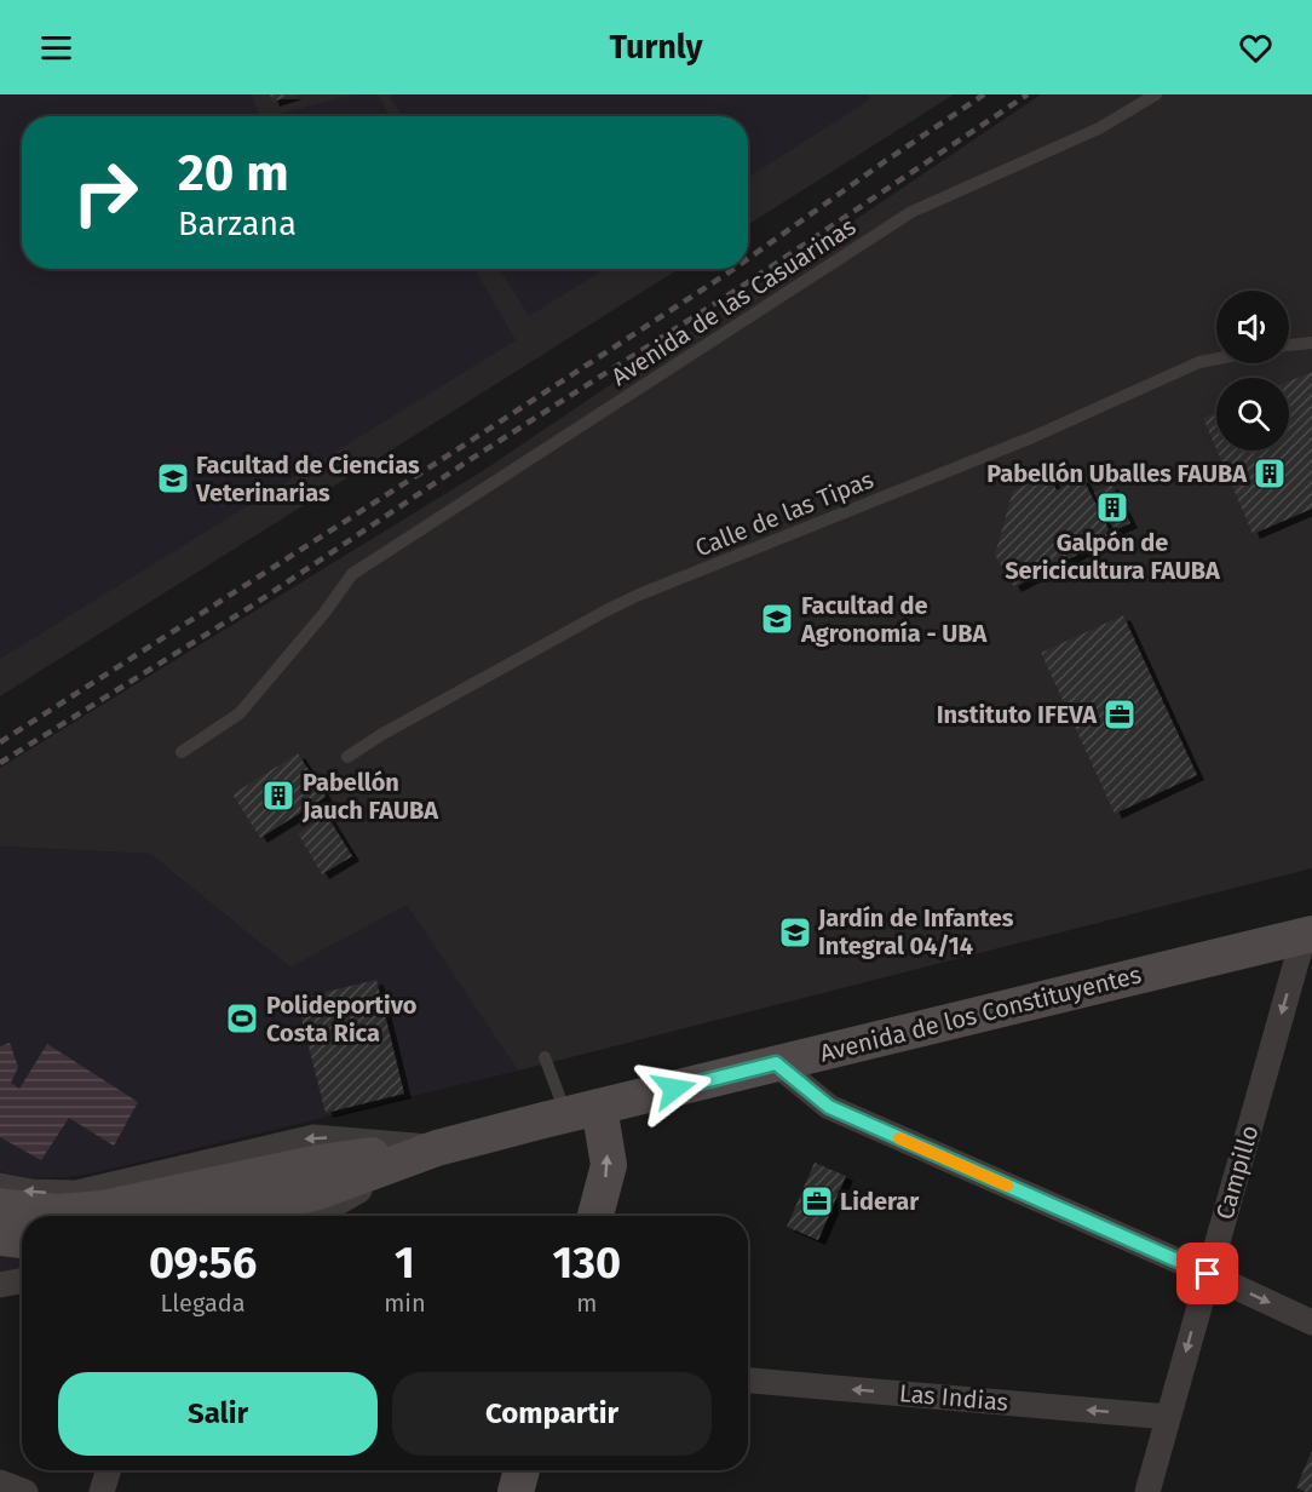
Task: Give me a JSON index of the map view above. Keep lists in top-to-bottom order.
{
  "streets": {
    "main road": ["Avenida de los Constituyentes"],
    "street": ["Campillo", "Las Indias"],
    "lane": ["Avenida de las Casuarinas", "Calle de las Tipas"]
  },
  "crossings": [
    ["Avenida de los Constituyentes", "Campillo"],
    ["Campillo", "Las Indias"]
  ],
  "one_way": ["Campillo"],
  "places": {
    "building": ["Pabellón Uballes FAUBA", "Galpón de Sericicultura FAUBA", "Pabellón Jauch FAUBA"],
    "school or university": ["Facultad de Ciencias Veterinarias", "Facultad de Agronomía - UBA", "Jardín de Infantes Integral 04/14"],
    "office": ["Instituto IFEVA", "Liderar"],
    "sports": ["Polideportivo Costa Rica"]
  },
  "page": {
    "header": "Turnly",
    "turn": ["20 m", "Barzana"],
    "eta": [
      "09:56",
      "Llegada",
      "1",
      "min",
      "130",
      "m"
    ],
    "buttons": ["Salir", "Compartir"]
  }
}
